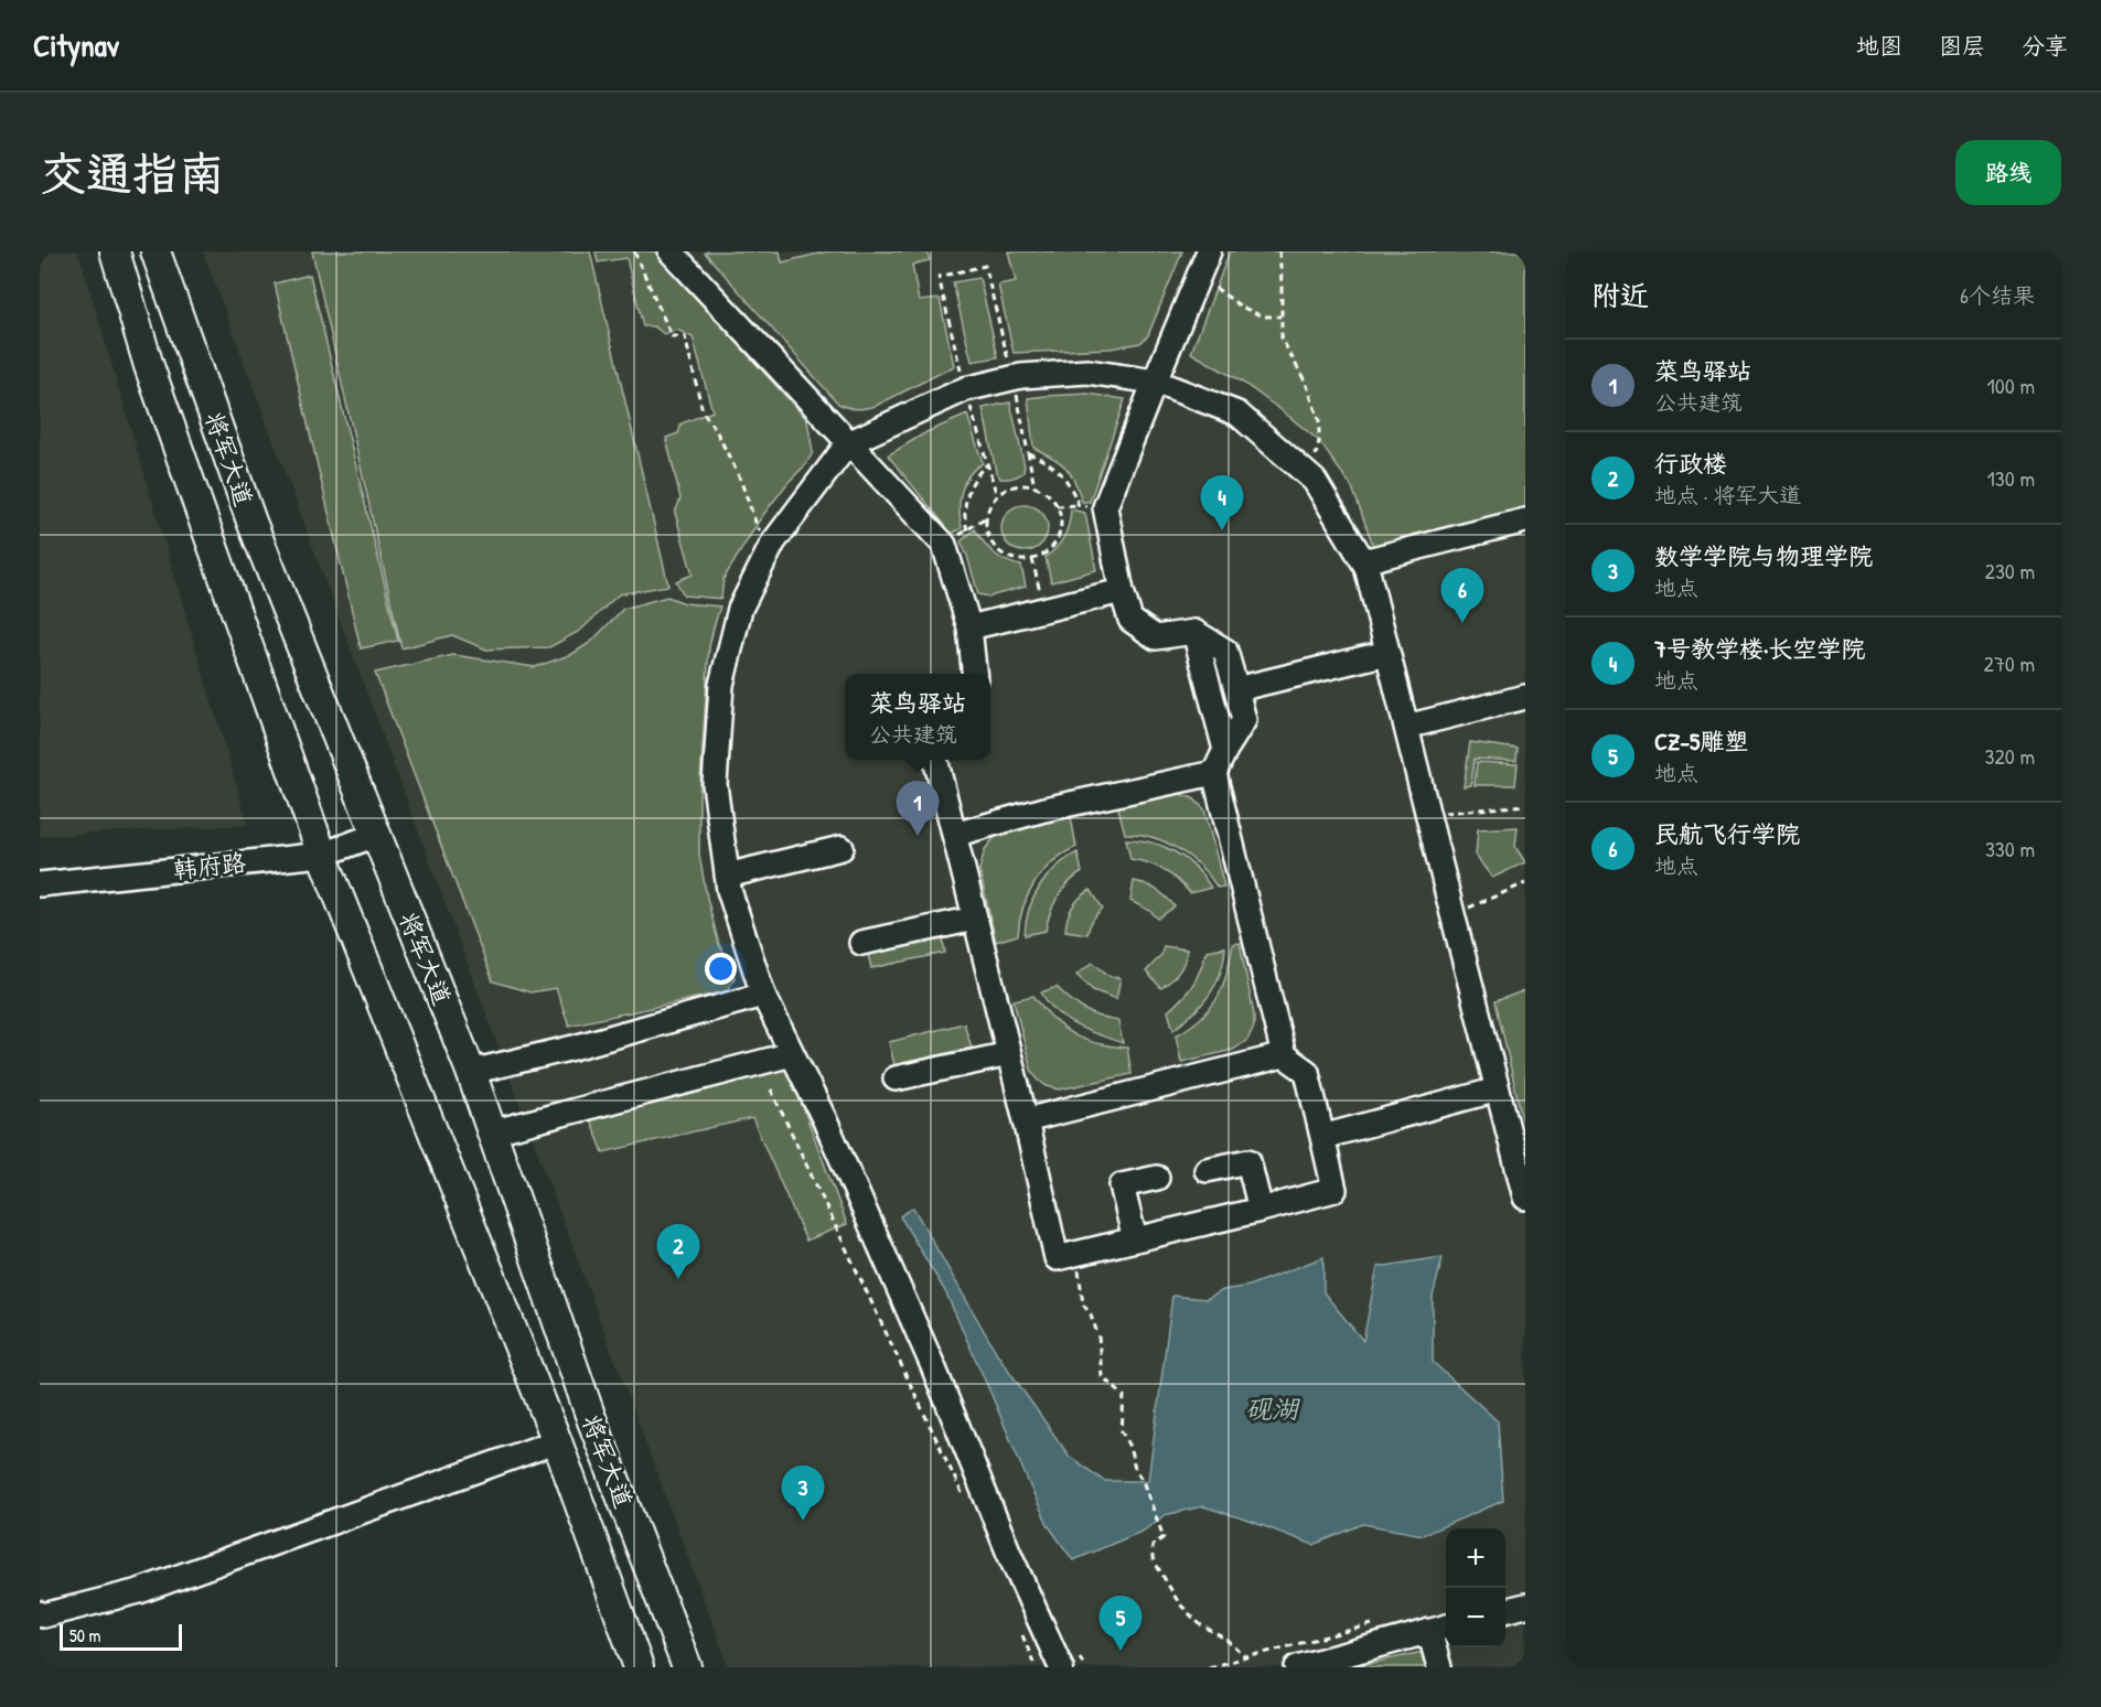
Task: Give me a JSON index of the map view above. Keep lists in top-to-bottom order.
{
  "streets": {
    "main road": ["将军大道"],
    "street": ["韩府路"]
  },
  "crossings": [
    ["将军大道", "韩府路"]
  ],
  "water": ["砚湖"],
  "scale_bar": "50 m",
  "page": {
    "header": "Citynav",
    "nav": ["地图", "图层", "分享"],
    "buttons": "路线",
    "title": "交通指南",
    "heading": ["附近", "6个结果"],
    "list": [
      {
        "mark": "1",
        "name": "菜鸟驿站",
        "note": "公共建筑",
        "value": "100 m"
      },
      {
        "mark": "2",
        "name": "行政楼",
        "note": "地点 · 将军大道",
        "value": "130 m"
      },
      {
        "mark": "3",
        "name": "数学学院与物理学院",
        "note": "地点",
        "value": "230 m"
      },
      {
        "mark": "4",
        "name": "7号教学楼·长空学院",
        "note": "地点",
        "value": "270 m"
      },
      {
        "mark": "5",
        "name": "CZ-5雕塑",
        "note": "地点",
        "value": "320 m"
      },
      {
        "mark": "6",
        "name": "民航飞行学院",
        "note": "地点",
        "value": "330 m"
      }
    ],
    "pins": [
      "4",
      "6",
      "1",
      "2",
      "3",
      "5"
    ],
    "popup": ["菜鸟驿站", "公共建筑"],
    "map_buttons": ["+", "−"],
    "scale": "50 m"
  }
}
